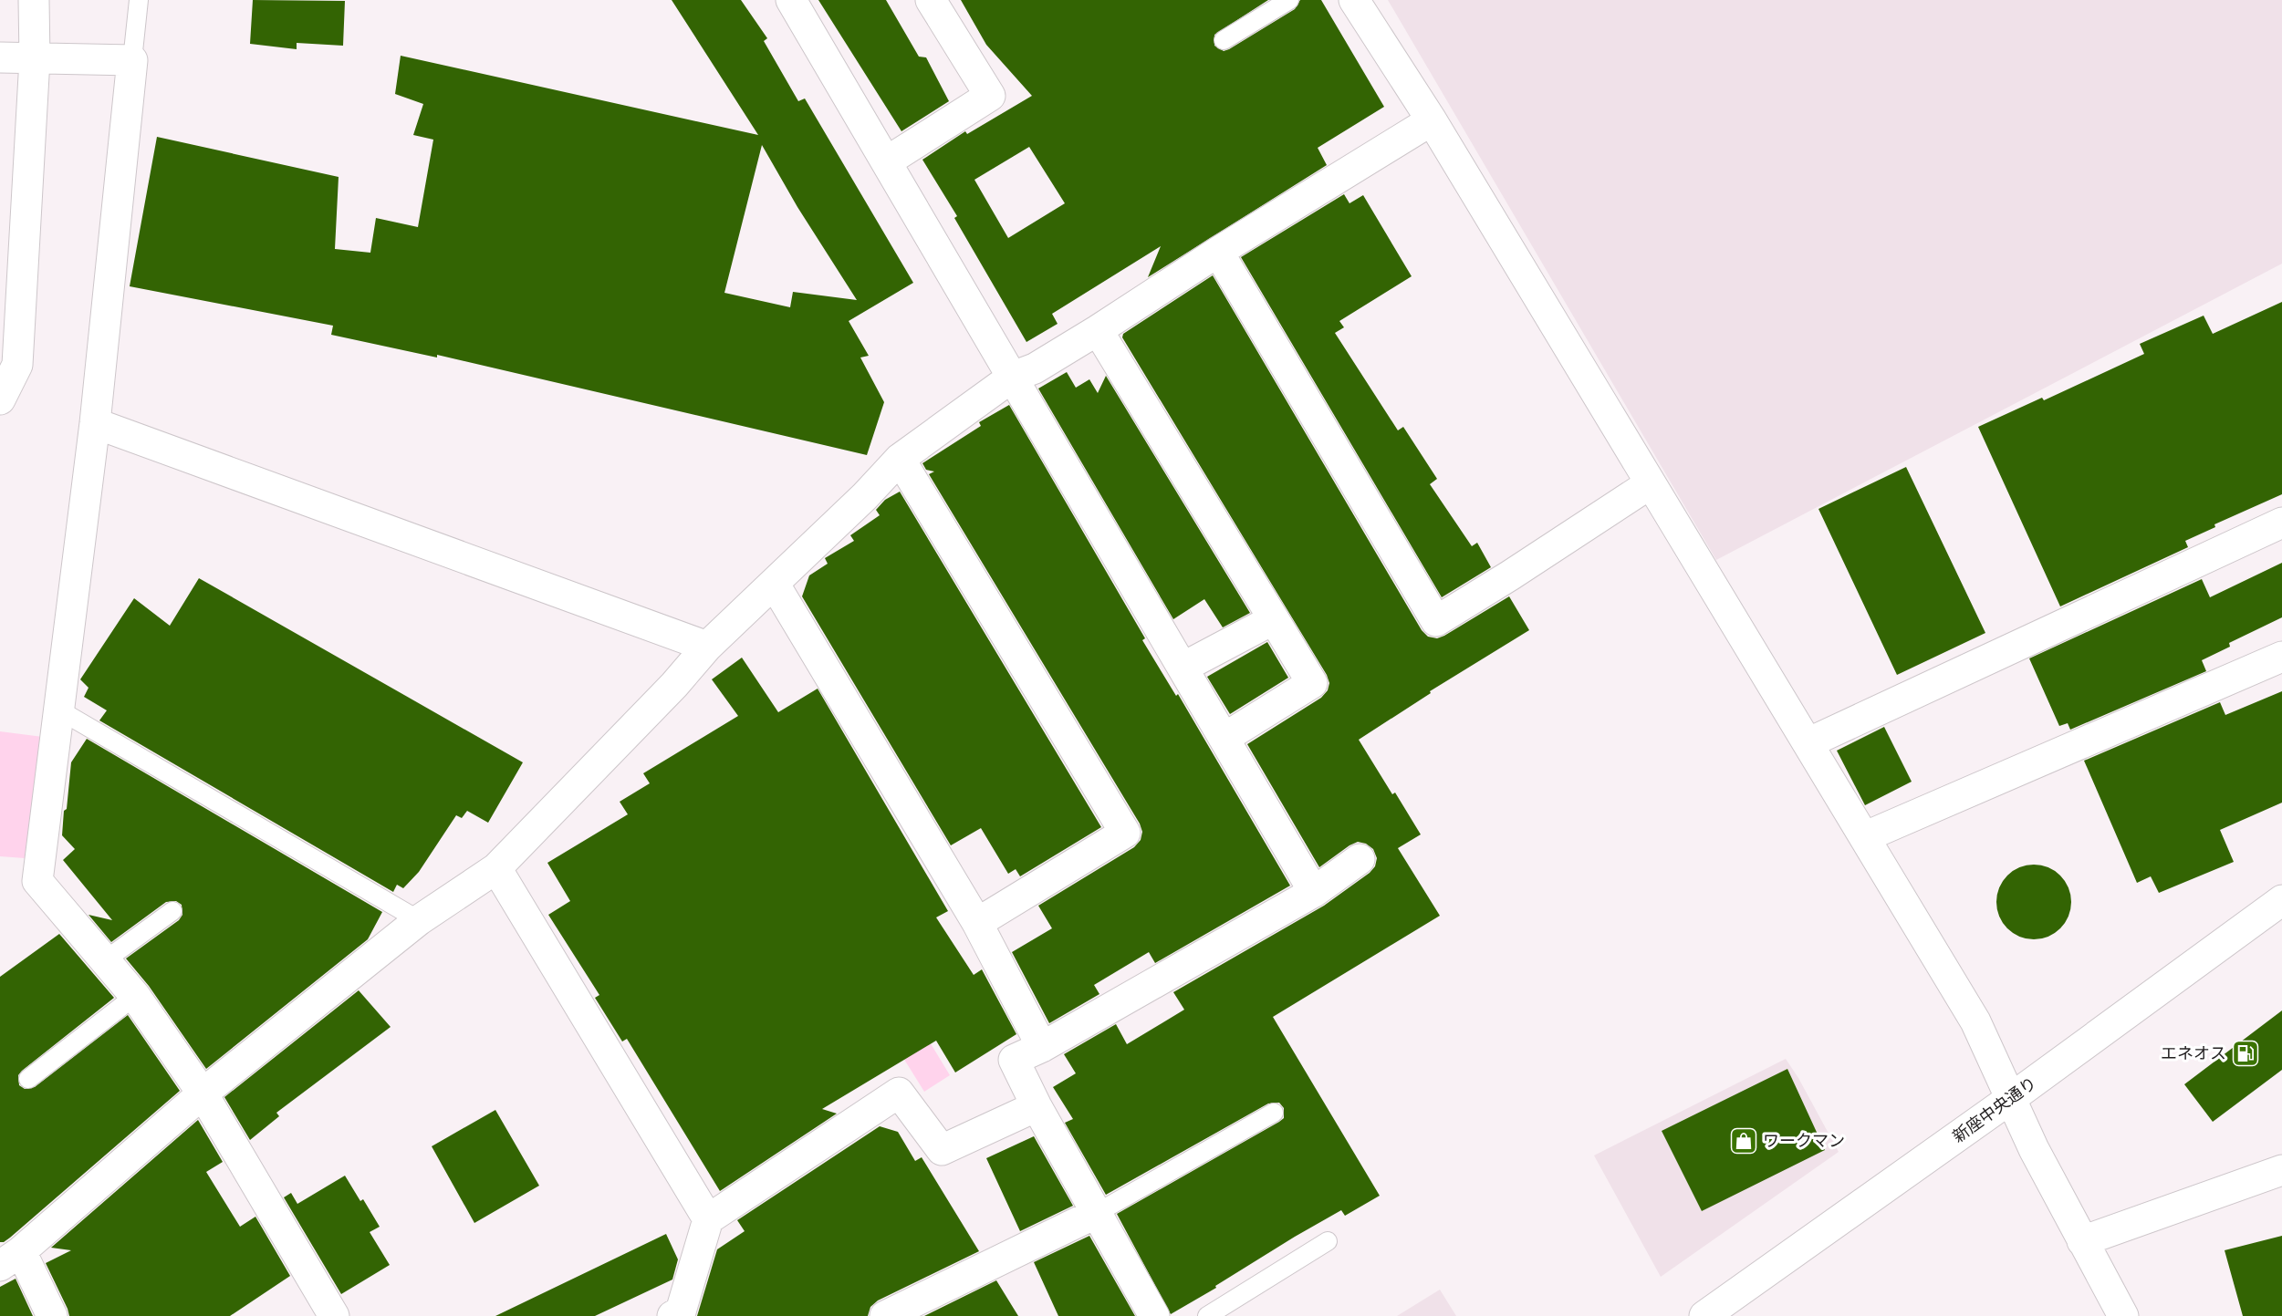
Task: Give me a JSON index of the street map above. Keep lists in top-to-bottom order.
{
  "streets": {
    "street": ["新座中央通り"]
  },
  "places": {
    "fuel station": ["エネオス"],
    "shop": ["ワークマン"]
  }
}
